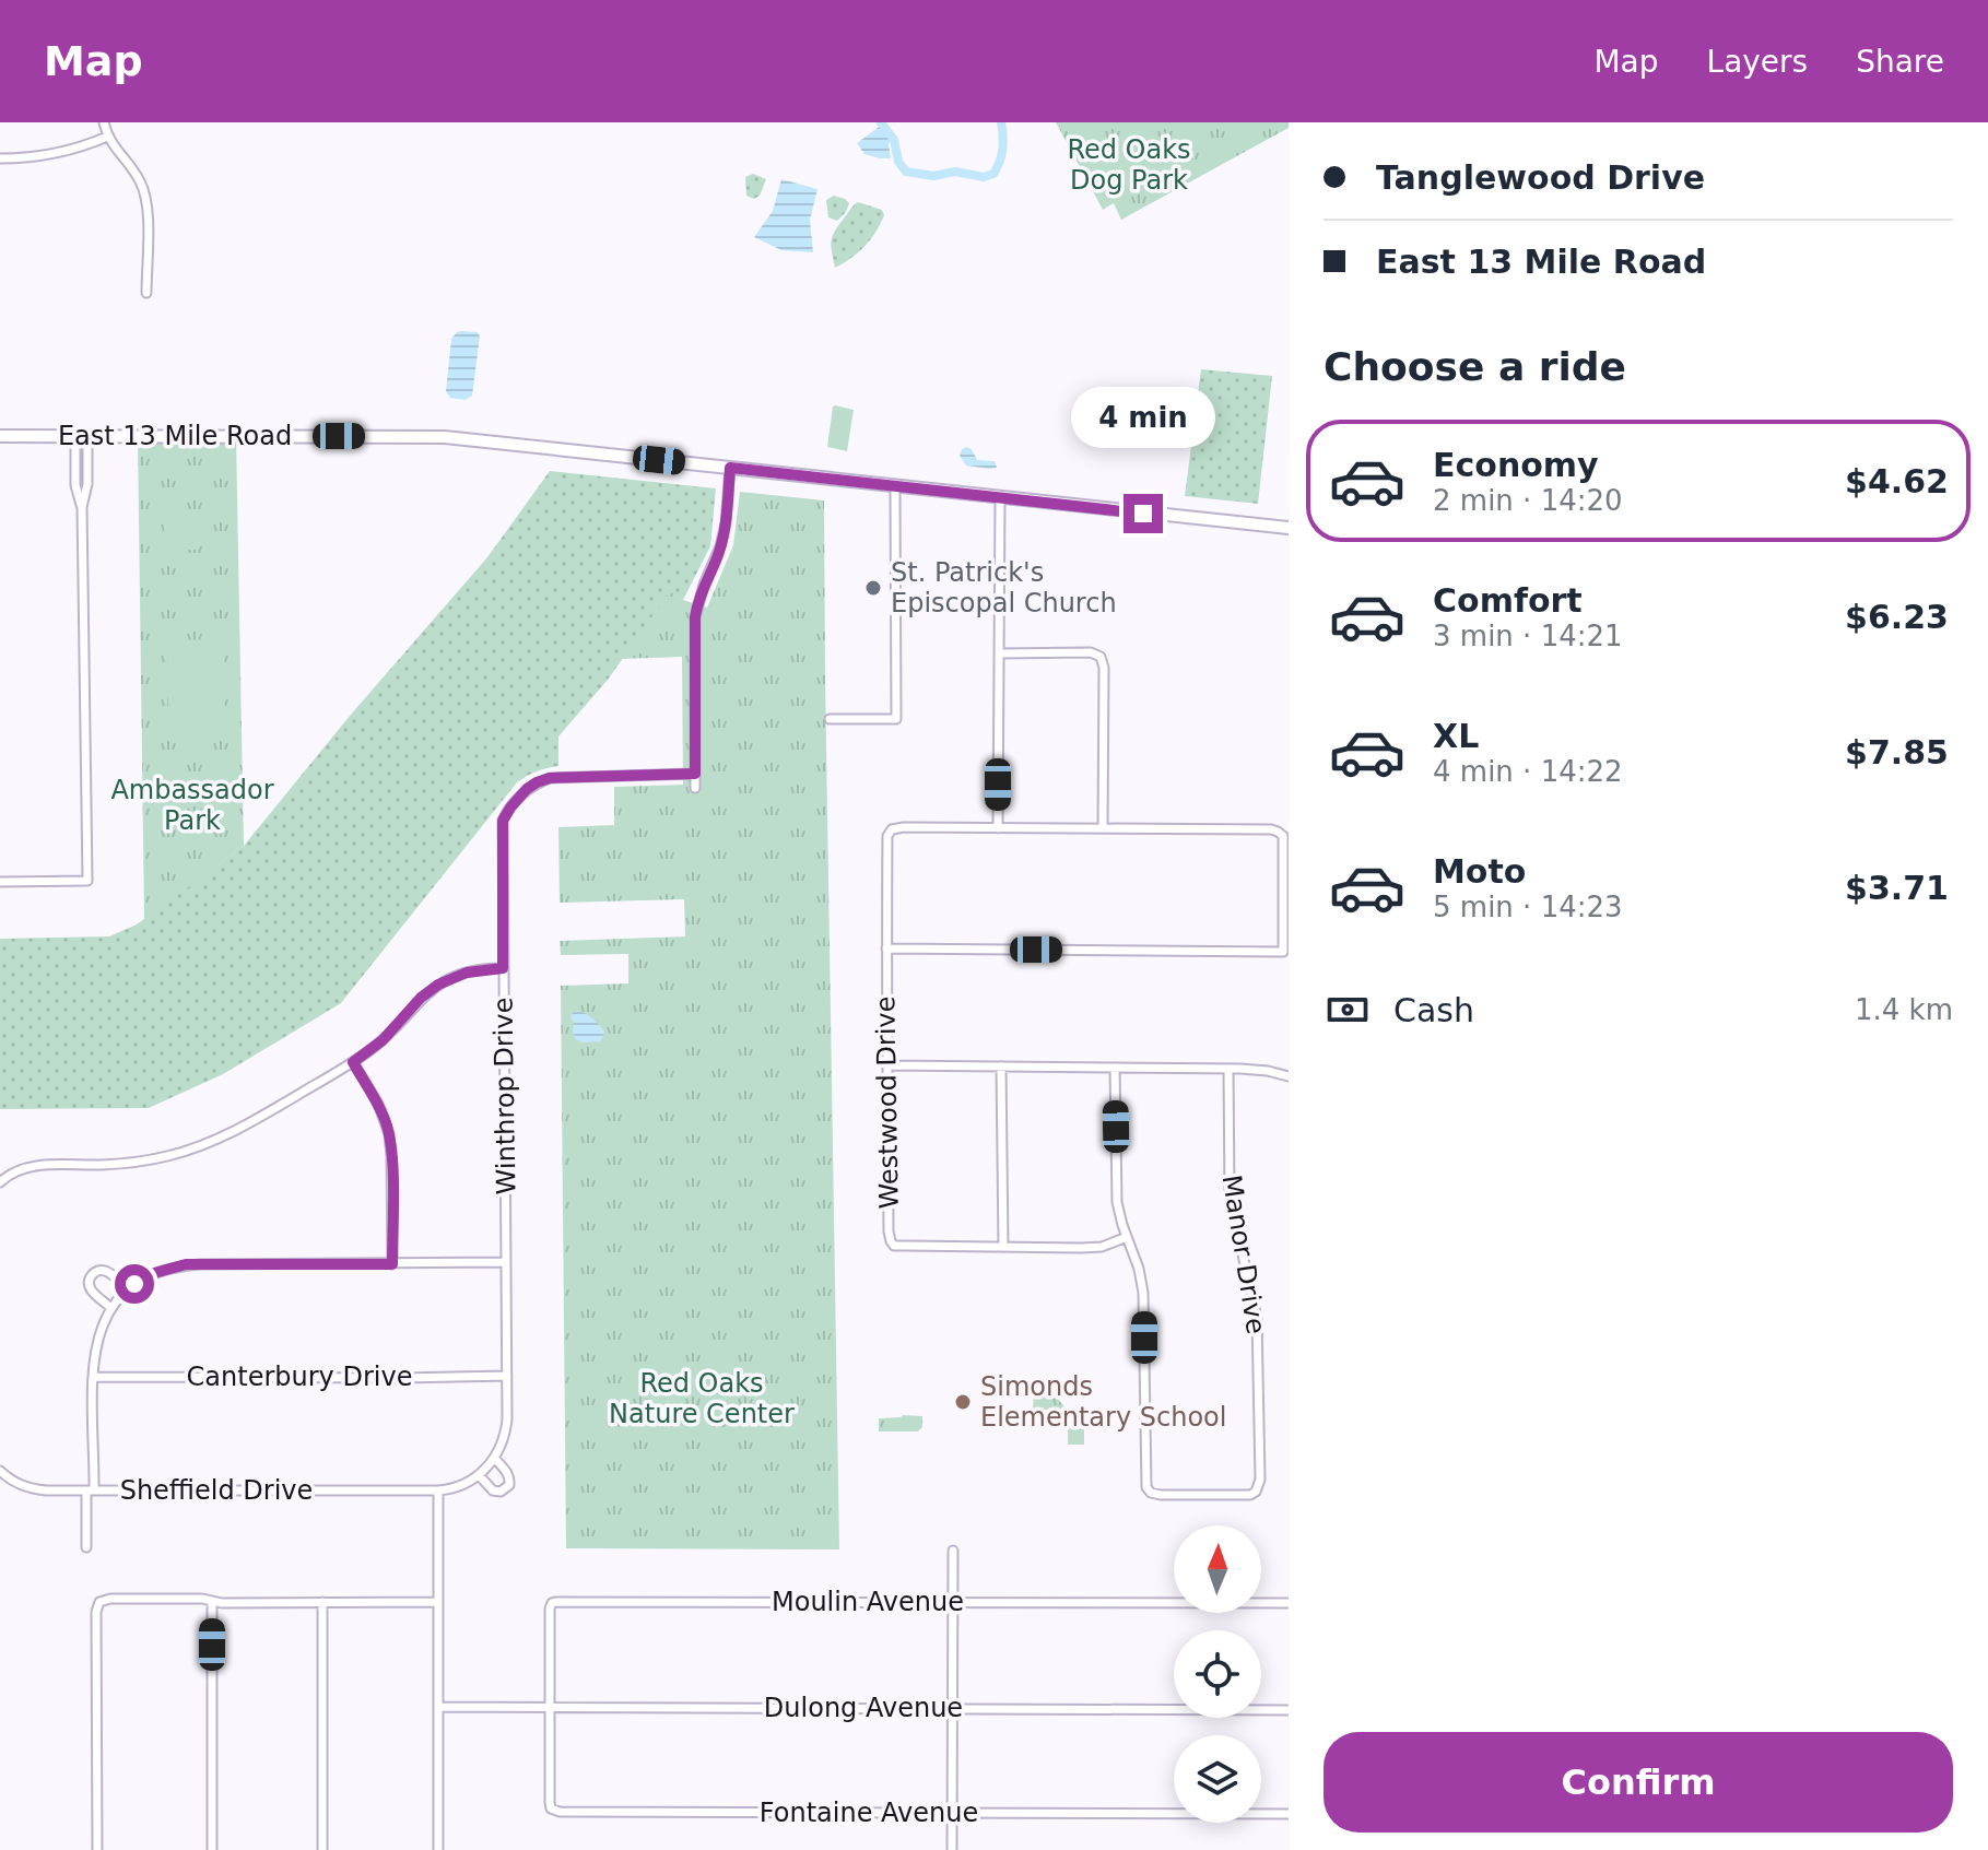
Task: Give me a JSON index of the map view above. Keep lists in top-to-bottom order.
{
  "streets": {
    "main road": ["East 13 Mile Road"],
    "street": [
      "Winthrop Drive",
      "Westwood Drive",
      "Manor Drive",
      "Canterbury Drive",
      "Sheffield Drive",
      "Moulin Avenue",
      "Dulong Avenue",
      "Fontaine Avenue"
    ]
  },
  "crossings": [
    ["Winthrop Drive", "Canterbury Drive"],
    ["Winthrop Drive", "Sheffield Drive"],
    ["Westwood Drive", "Manor Drive"],
    ["Moulin Avenue", "Dulong Avenue"],
    ["Moulin Avenue", "Fontaine Avenue"],
    ["Dulong Avenue", "Fontaine Avenue"]
  ],
  "parks": ["Red Oaks Dog Park", "Ambassador Park", "Red Oaks Nature Center"],
  "places": ["St. Patrick's Episcopal Church", "Simonds Elementary School"],
  "north": "top",
  "page": {
    "header": "Map",
    "nav": ["Map", "Layers", "Share"],
    "banner": ["Tanglewood Drive", "East 13 Mile Road"],
    "heading": "Choose a ride",
    "bubble": "4 min",
    "list": [
      {
        "name": "Economy",
        "note": "2 min · 14:20",
        "value": "$4.62"
      },
      {
        "name": "Comfort",
        "note": "3 min · 14:21",
        "value": "$6.23"
      },
      {
        "name": "XL",
        "note": "4 min · 14:22",
        "value": "$7.85"
      },
      {
        "name": "Moto",
        "note": "5 min · 14:23",
        "value": "$3.71"
      }
    ],
    "pay": ["Cash", "1.4 km"],
    "buttons": "Confirm"
  }
}
